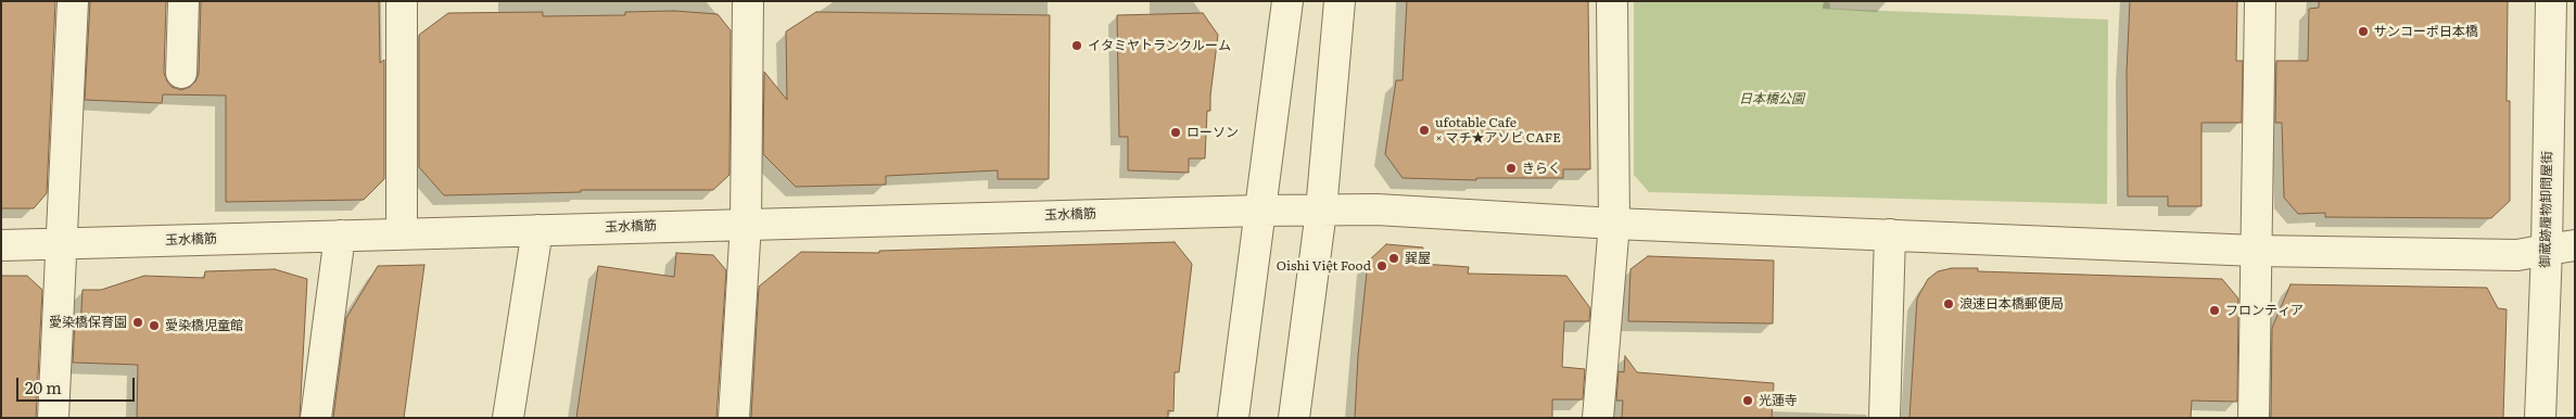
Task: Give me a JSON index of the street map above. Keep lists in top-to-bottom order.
{
  "streets": {
    "street": ["御蔵跡履物卸問屋街", "玉水橋筋"]
  },
  "crossings": [
    ["御蔵跡履物卸問屋街", "玉水橋筋"]
  ],
  "parks": ["日本橋公園"],
  "places": [
    "サンコーポ日本橋",
    "イタミヤトランクルーム",
    "ufotable Cafe × マチ★アソビ CAFE",
    "ローソン",
    "きらく",
    "巽屋",
    "Oishi Việt Food",
    "浪速日本橋郵便局",
    "フロンティア",
    "愛染橋保育園",
    "愛染橋児童館",
    "光蓮寺"
  ],
  "scale_bar": "20 m"
}
